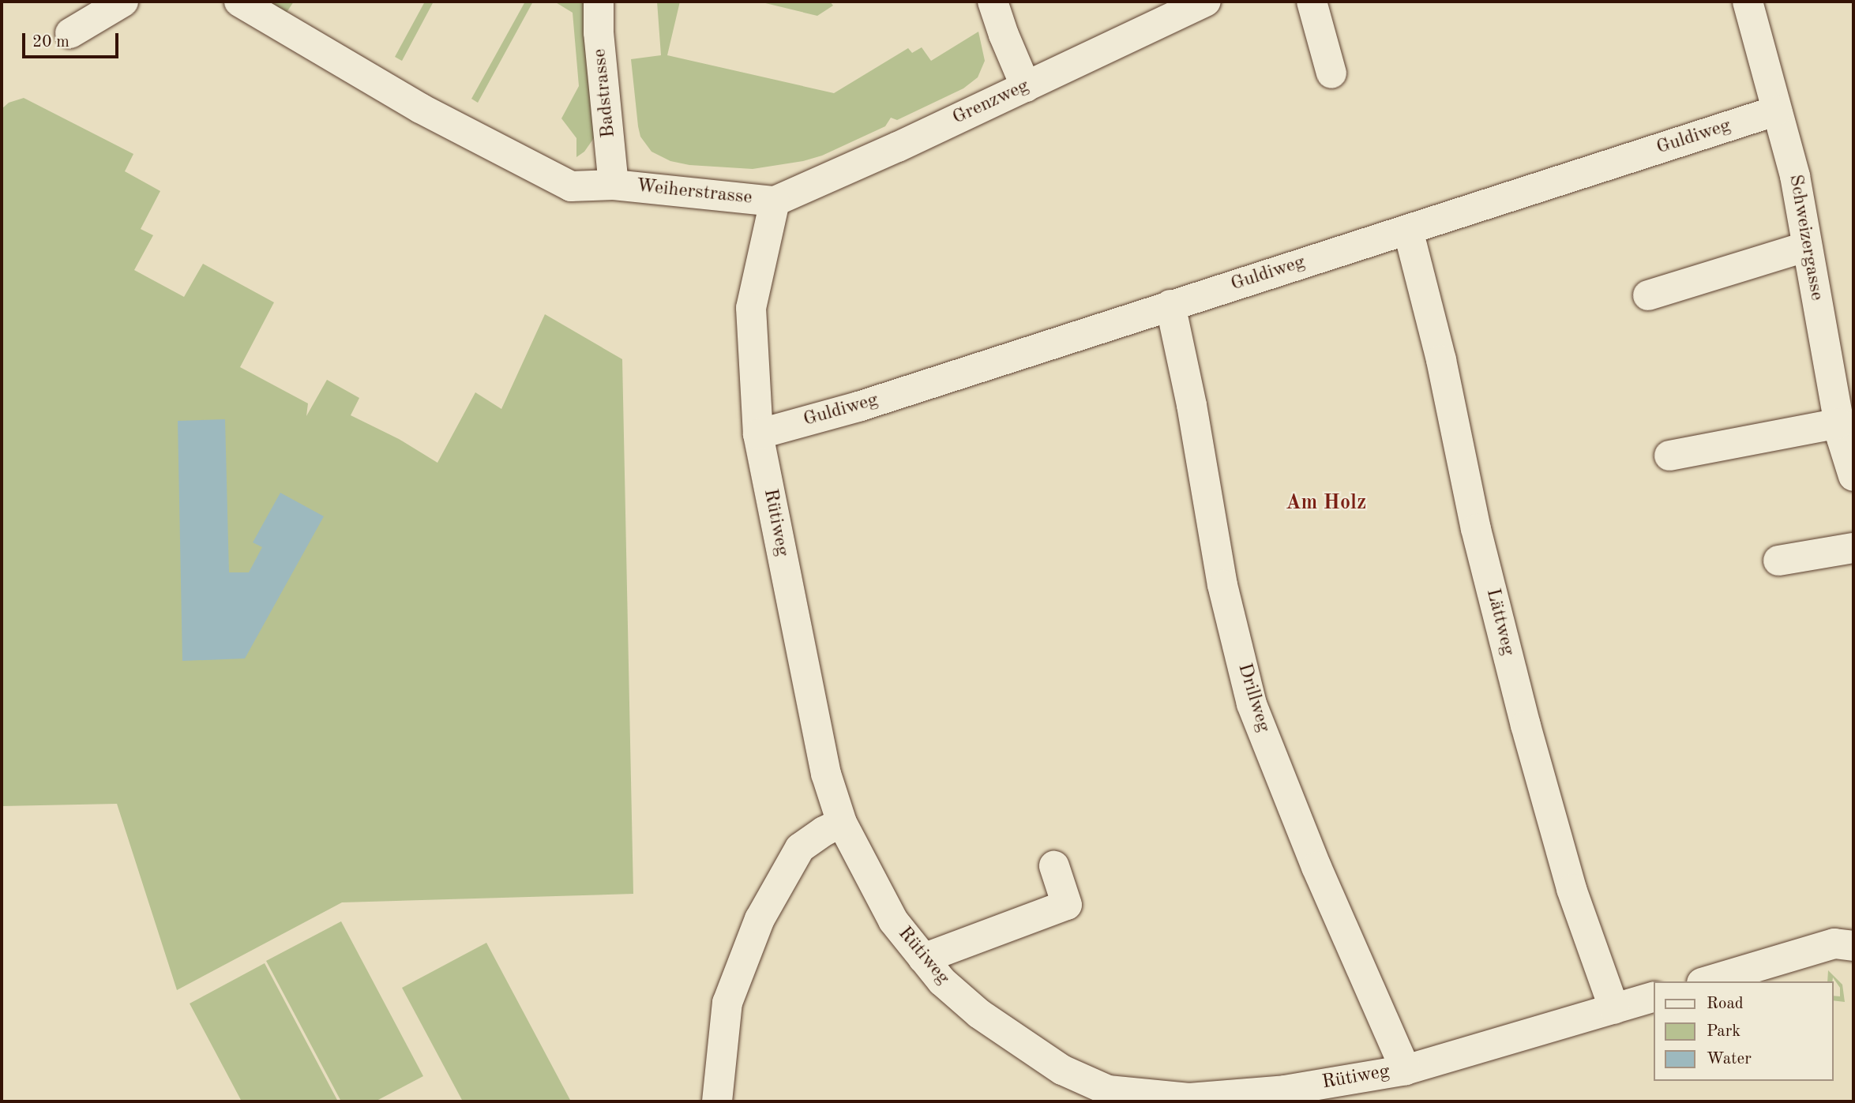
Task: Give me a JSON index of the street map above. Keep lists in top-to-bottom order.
{
  "streets": {
    "street": [
      "Badstrasse",
      "Grenzweg",
      "Guldiweg",
      "Weiherstrasse",
      "Schweizergasse",
      "Rütiweg",
      "Lättweg",
      "Drillweg"
    ]
  },
  "crossings": [
    ["Badstrasse", "Weiherstrasse"],
    ["Grenzweg", "Weiherstrasse"],
    ["Grenzweg", "Rütiweg"],
    ["Guldiweg", "Schweizergasse"],
    ["Guldiweg", "Rütiweg"],
    ["Guldiweg", "Lättweg"],
    ["Guldiweg", "Drillweg"],
    ["Weiherstrasse", "Rütiweg"],
    ["Rütiweg", "Lättweg"],
    ["Rütiweg", "Drillweg"]
  ],
  "districts": ["Am Holz"],
  "legend": ["Road", "Park", "Water"],
  "scale_bar": "20 m"
}
